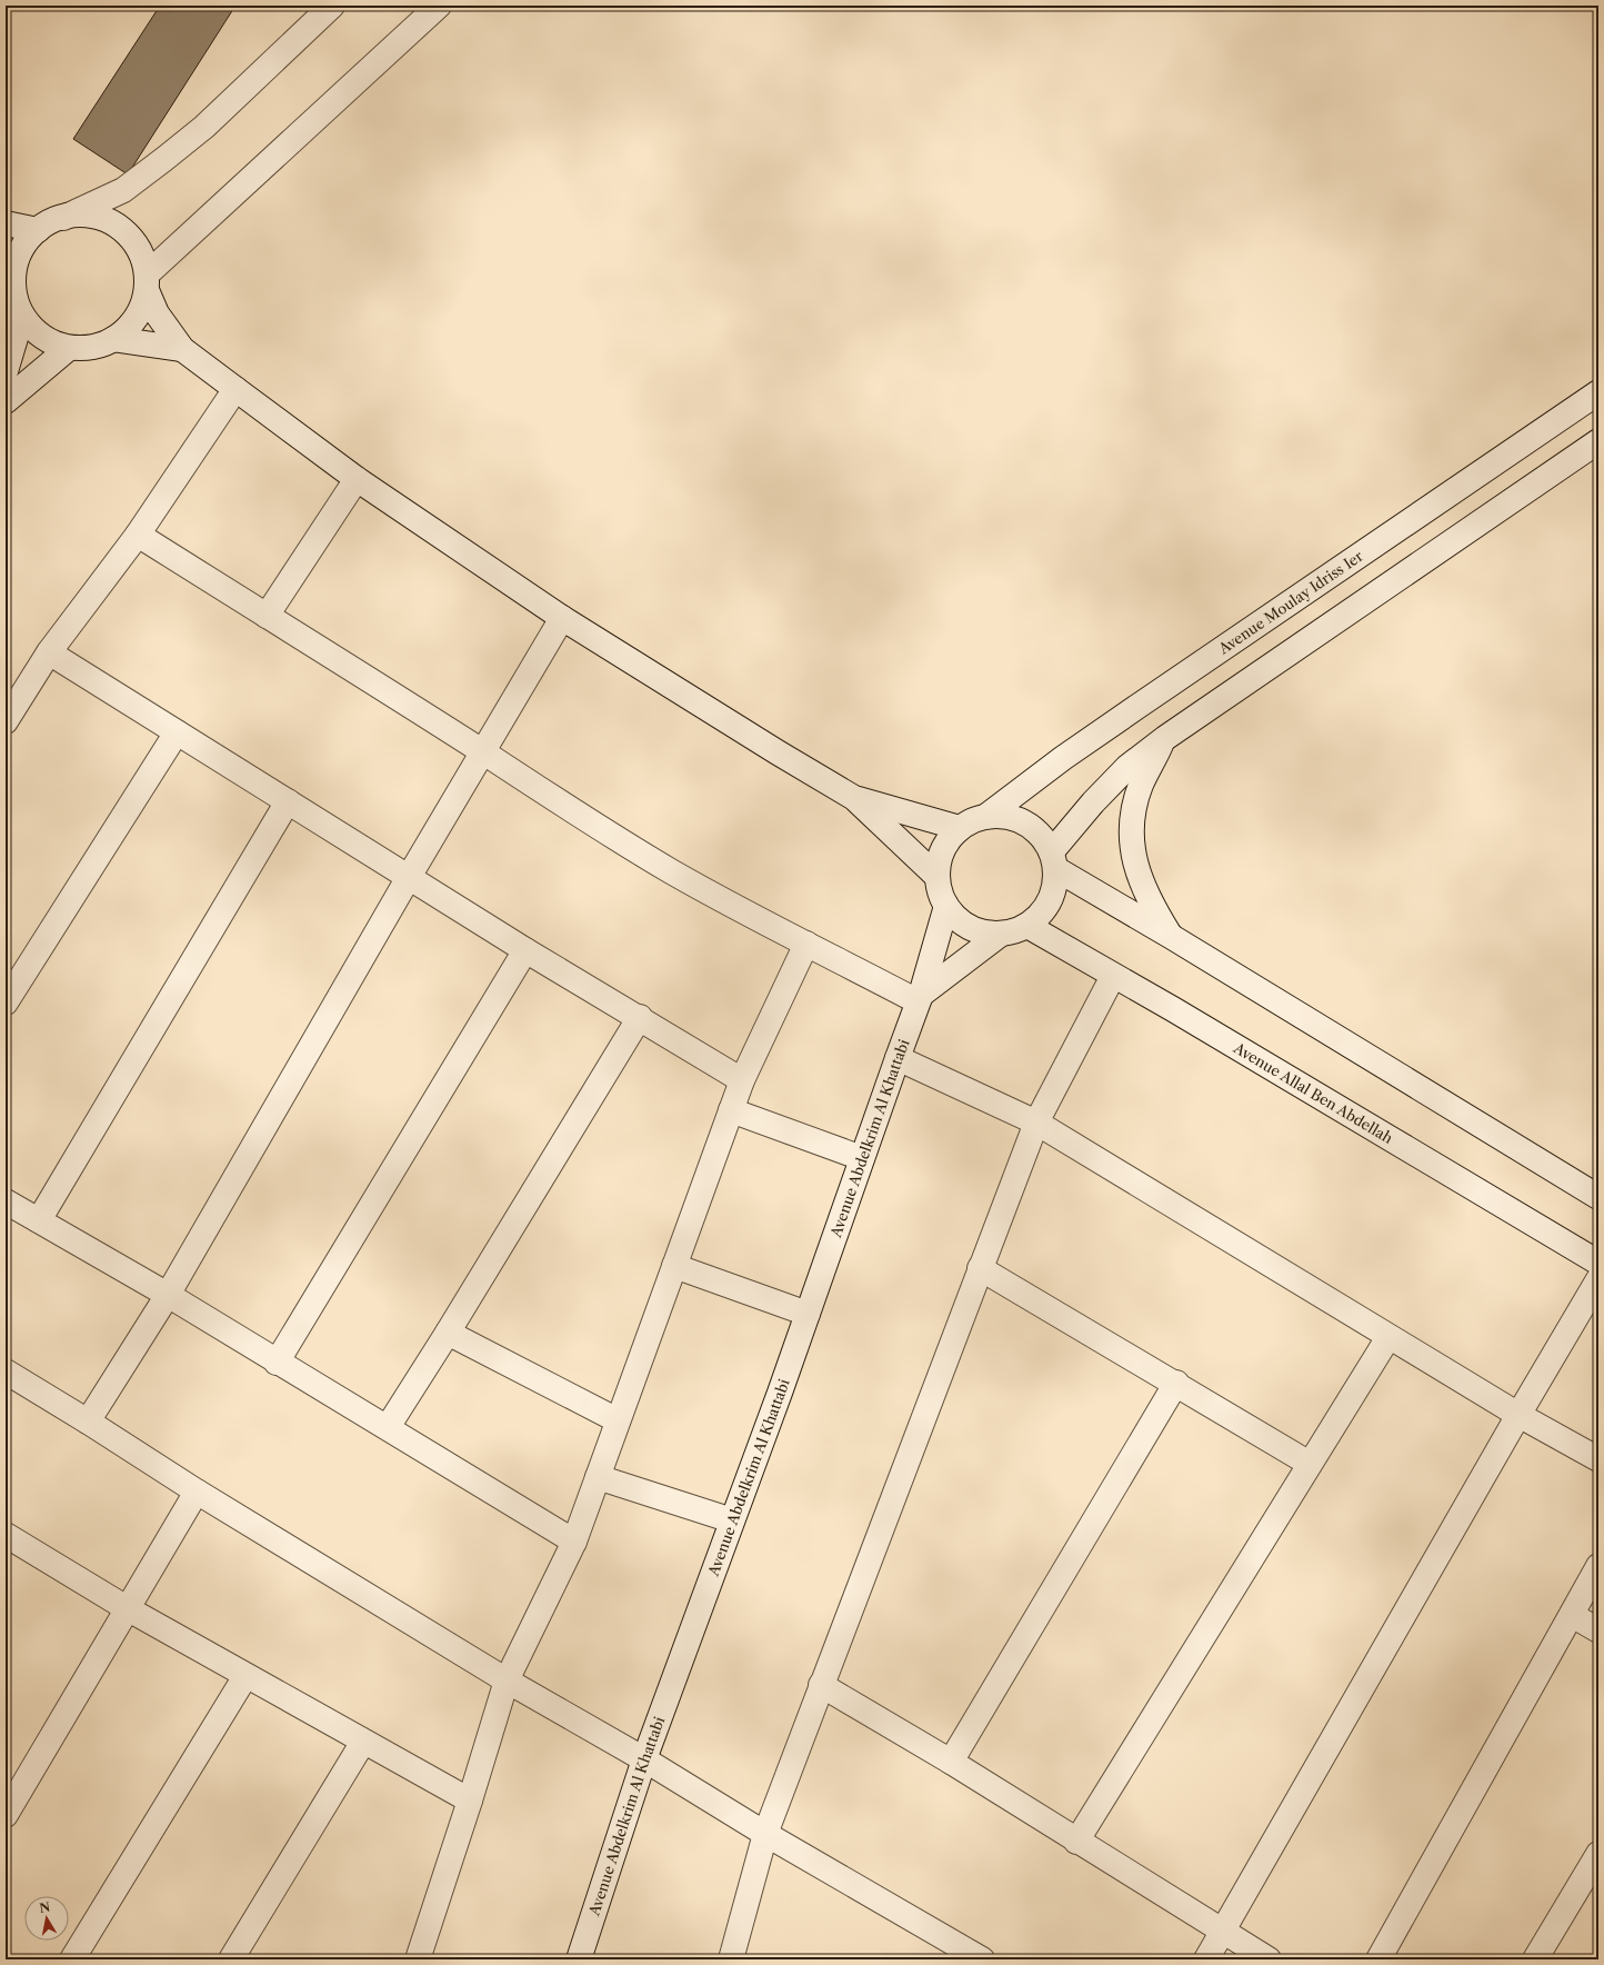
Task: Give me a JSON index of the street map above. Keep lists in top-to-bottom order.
{
  "streets": {
    "street": ["Avenue Moulay Idriss Ier", "Avenue Allal Ben Abdellah", "Avenue Abdelkrim Al Khattabi"]
  },
  "crossings": [
    ["Avenue Moulay Idriss Ier", "Avenue Allal Ben Abdellah"],
    ["Avenue Moulay Idriss Ier", "Avenue Abdelkrim Al Khattabi"],
    ["Avenue Allal Ben Abdellah", "Avenue Abdelkrim Al Khattabi"]
  ],
  "north": "top"
}
